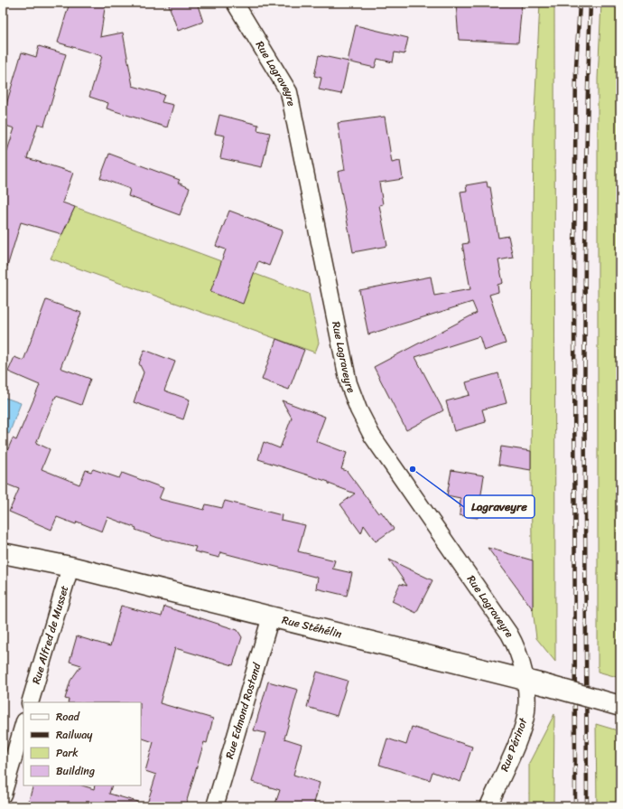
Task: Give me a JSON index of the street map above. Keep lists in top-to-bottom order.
{
  "streets": {
    "street": [
      "Rue Lagraveyre",
      "Rue Stéhélin",
      "Rue Alfred de Musset",
      "Rue Edmond Rostand",
      "Rue Périnot"
    ]
  },
  "crossings": [
    ["Rue Lagraveyre", "Rue Stéhélin"],
    ["Rue Lagraveyre", "Rue Périnot"],
    ["Rue Stéhélin", "Rue Alfred de Musset"],
    ["Rue Stéhélin", "Rue Edmond Rostand"],
    ["Rue Stéhélin", "Rue Périnot"]
  ],
  "places": ["Lagraveyre"],
  "legend": [
    "Road",
    "Railway",
    "Park",
    "Building"
  ]
}
